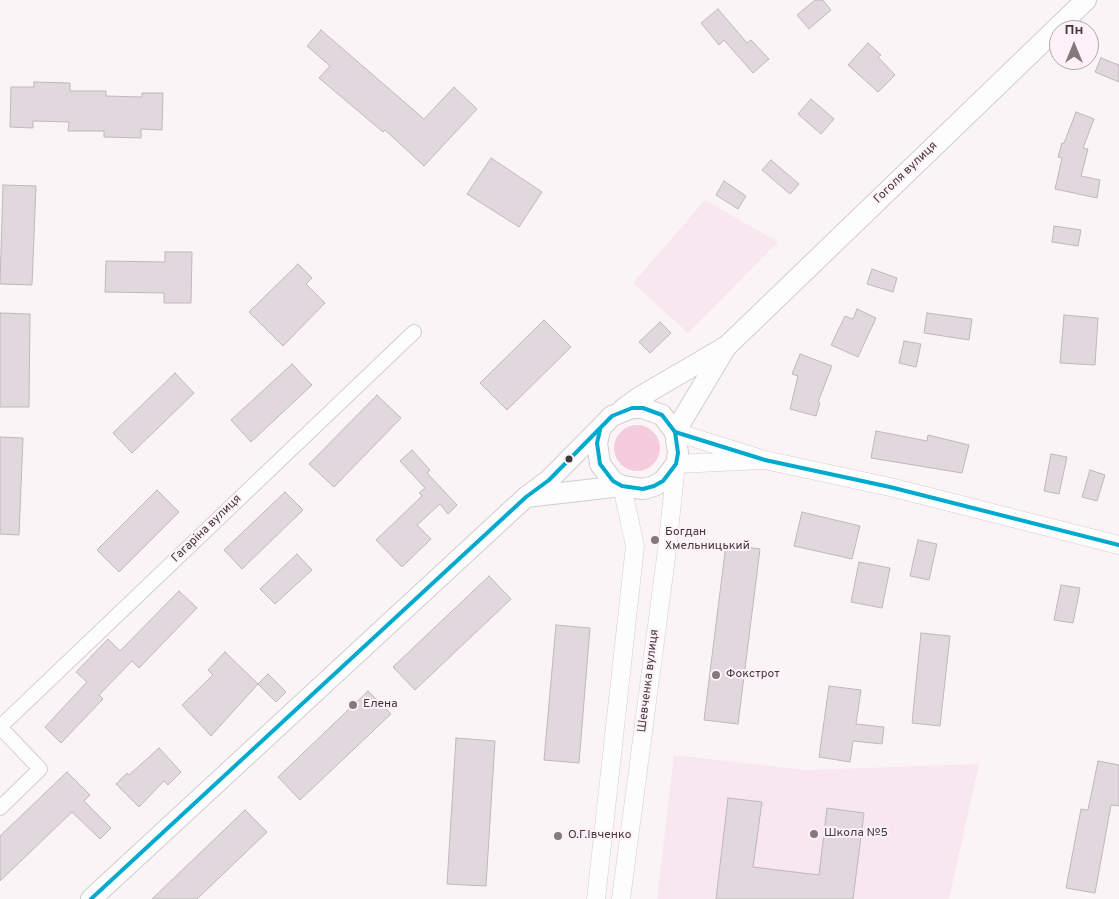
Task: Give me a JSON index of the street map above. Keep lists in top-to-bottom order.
{
  "streets": {
    "main road": ["Гоголя вулиця"],
    "street": ["Гагаріна вулиця", "Шевченка вулиця"]
  },
  "crossings": [
    ["Гоголя вулиця", "Шевченка вулиця"]
  ],
  "places": [
    "Богдан Хмельницький",
    "Фокстрот",
    "Елена",
    "Школа №5",
    "О.Г.Івченко"
  ],
  "north": "top"
}
